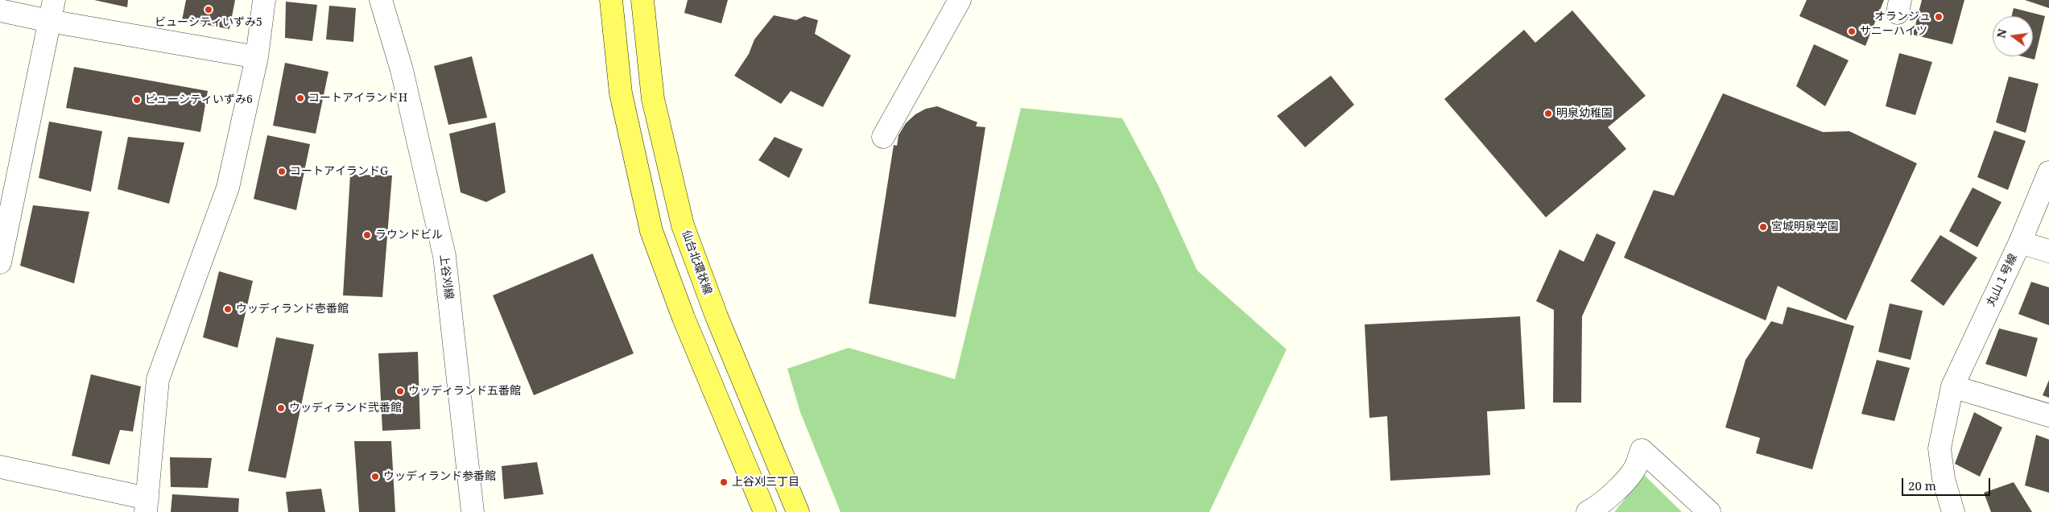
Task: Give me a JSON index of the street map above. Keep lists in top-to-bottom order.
{
  "streets": {
    "main road": ["仙台北環状線"],
    "street": ["上谷刈線", "丸山１号線"]
  },
  "places": [
    "ビューシティいずみ5",
    "オランジュ",
    "サニーハイツ",
    "コートアイランドH",
    "ビューシティいずみ6",
    "明泉幼稚園",
    "コートアイランドG",
    "宮城明泉学園",
    "ラウンドビル",
    "ウッディランド壱番館",
    "ウッディランド五番館",
    "ウッディランド弐番館",
    "ウッディランド参番館",
    "上谷刈三丁目"
  ],
  "scale_bar": "20 m",
  "north": "left"
}
